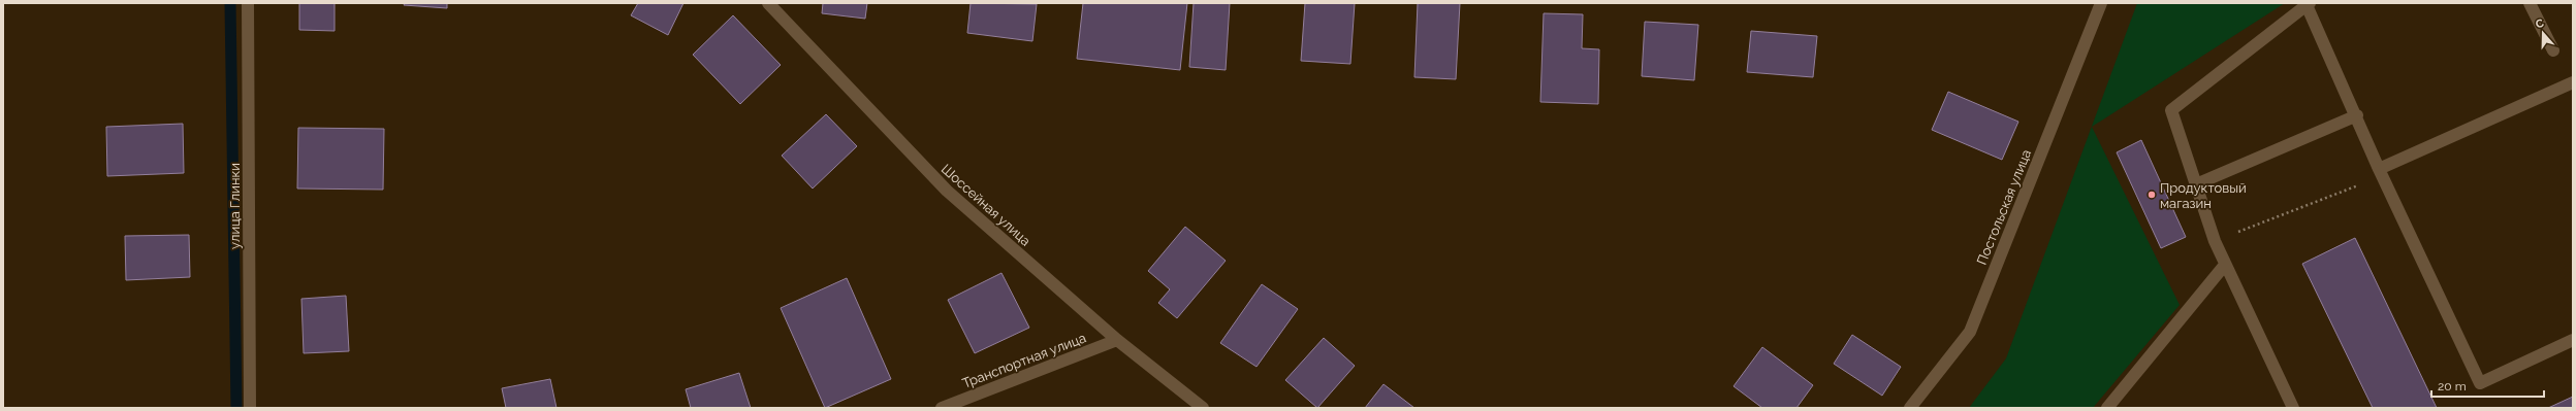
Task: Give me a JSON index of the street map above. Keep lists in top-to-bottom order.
{
  "streets": {
    "street": [
      "Шоссейная улица",
      "улица Глинки",
      "Постольская улица",
      "Транспортная улица"
    ]
  },
  "crossings": [
    ["Шоссейная улица", "Транспортная улица"]
  ],
  "places": ["Продуктовый магазин"],
  "scale_bar": "20 m",
  "north": "top"
}
